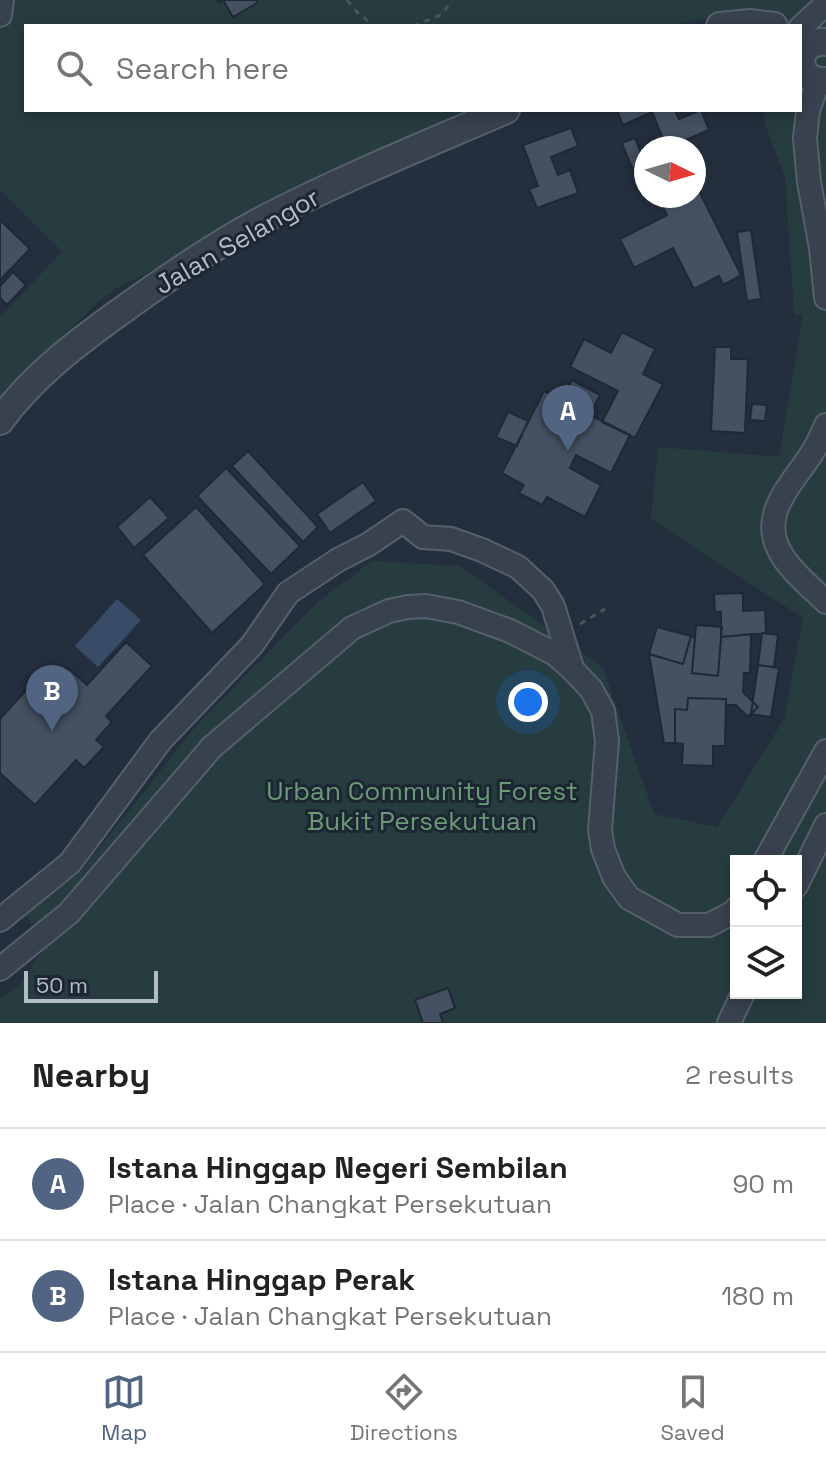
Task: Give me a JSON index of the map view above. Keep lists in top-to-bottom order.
{
  "streets": {
    "street": ["Jalan Selangor"]
  },
  "parks": ["Urban Community Forest Bukit Persekutuan"],
  "scale_bar": "50 m",
  "north": "right",
  "page": {
    "search": "Search here",
    "pins": ["A", "B"],
    "scale": "50 m",
    "heading": ["Nearby", "2 results"],
    "list": [
      {
        "mark": "A",
        "name": "Istana Hinggap Negeri Sembilan",
        "note": "Place · Jalan Changkat Persekutuan",
        "value": "90 m"
      },
      {
        "mark": "B",
        "name": "Istana Hinggap Perak",
        "note": "Place · Jalan Changkat Persekutuan",
        "value": "180 m"
      }
    ],
    "nav": ["Map", "Directions", "Saved"]
  }
}
